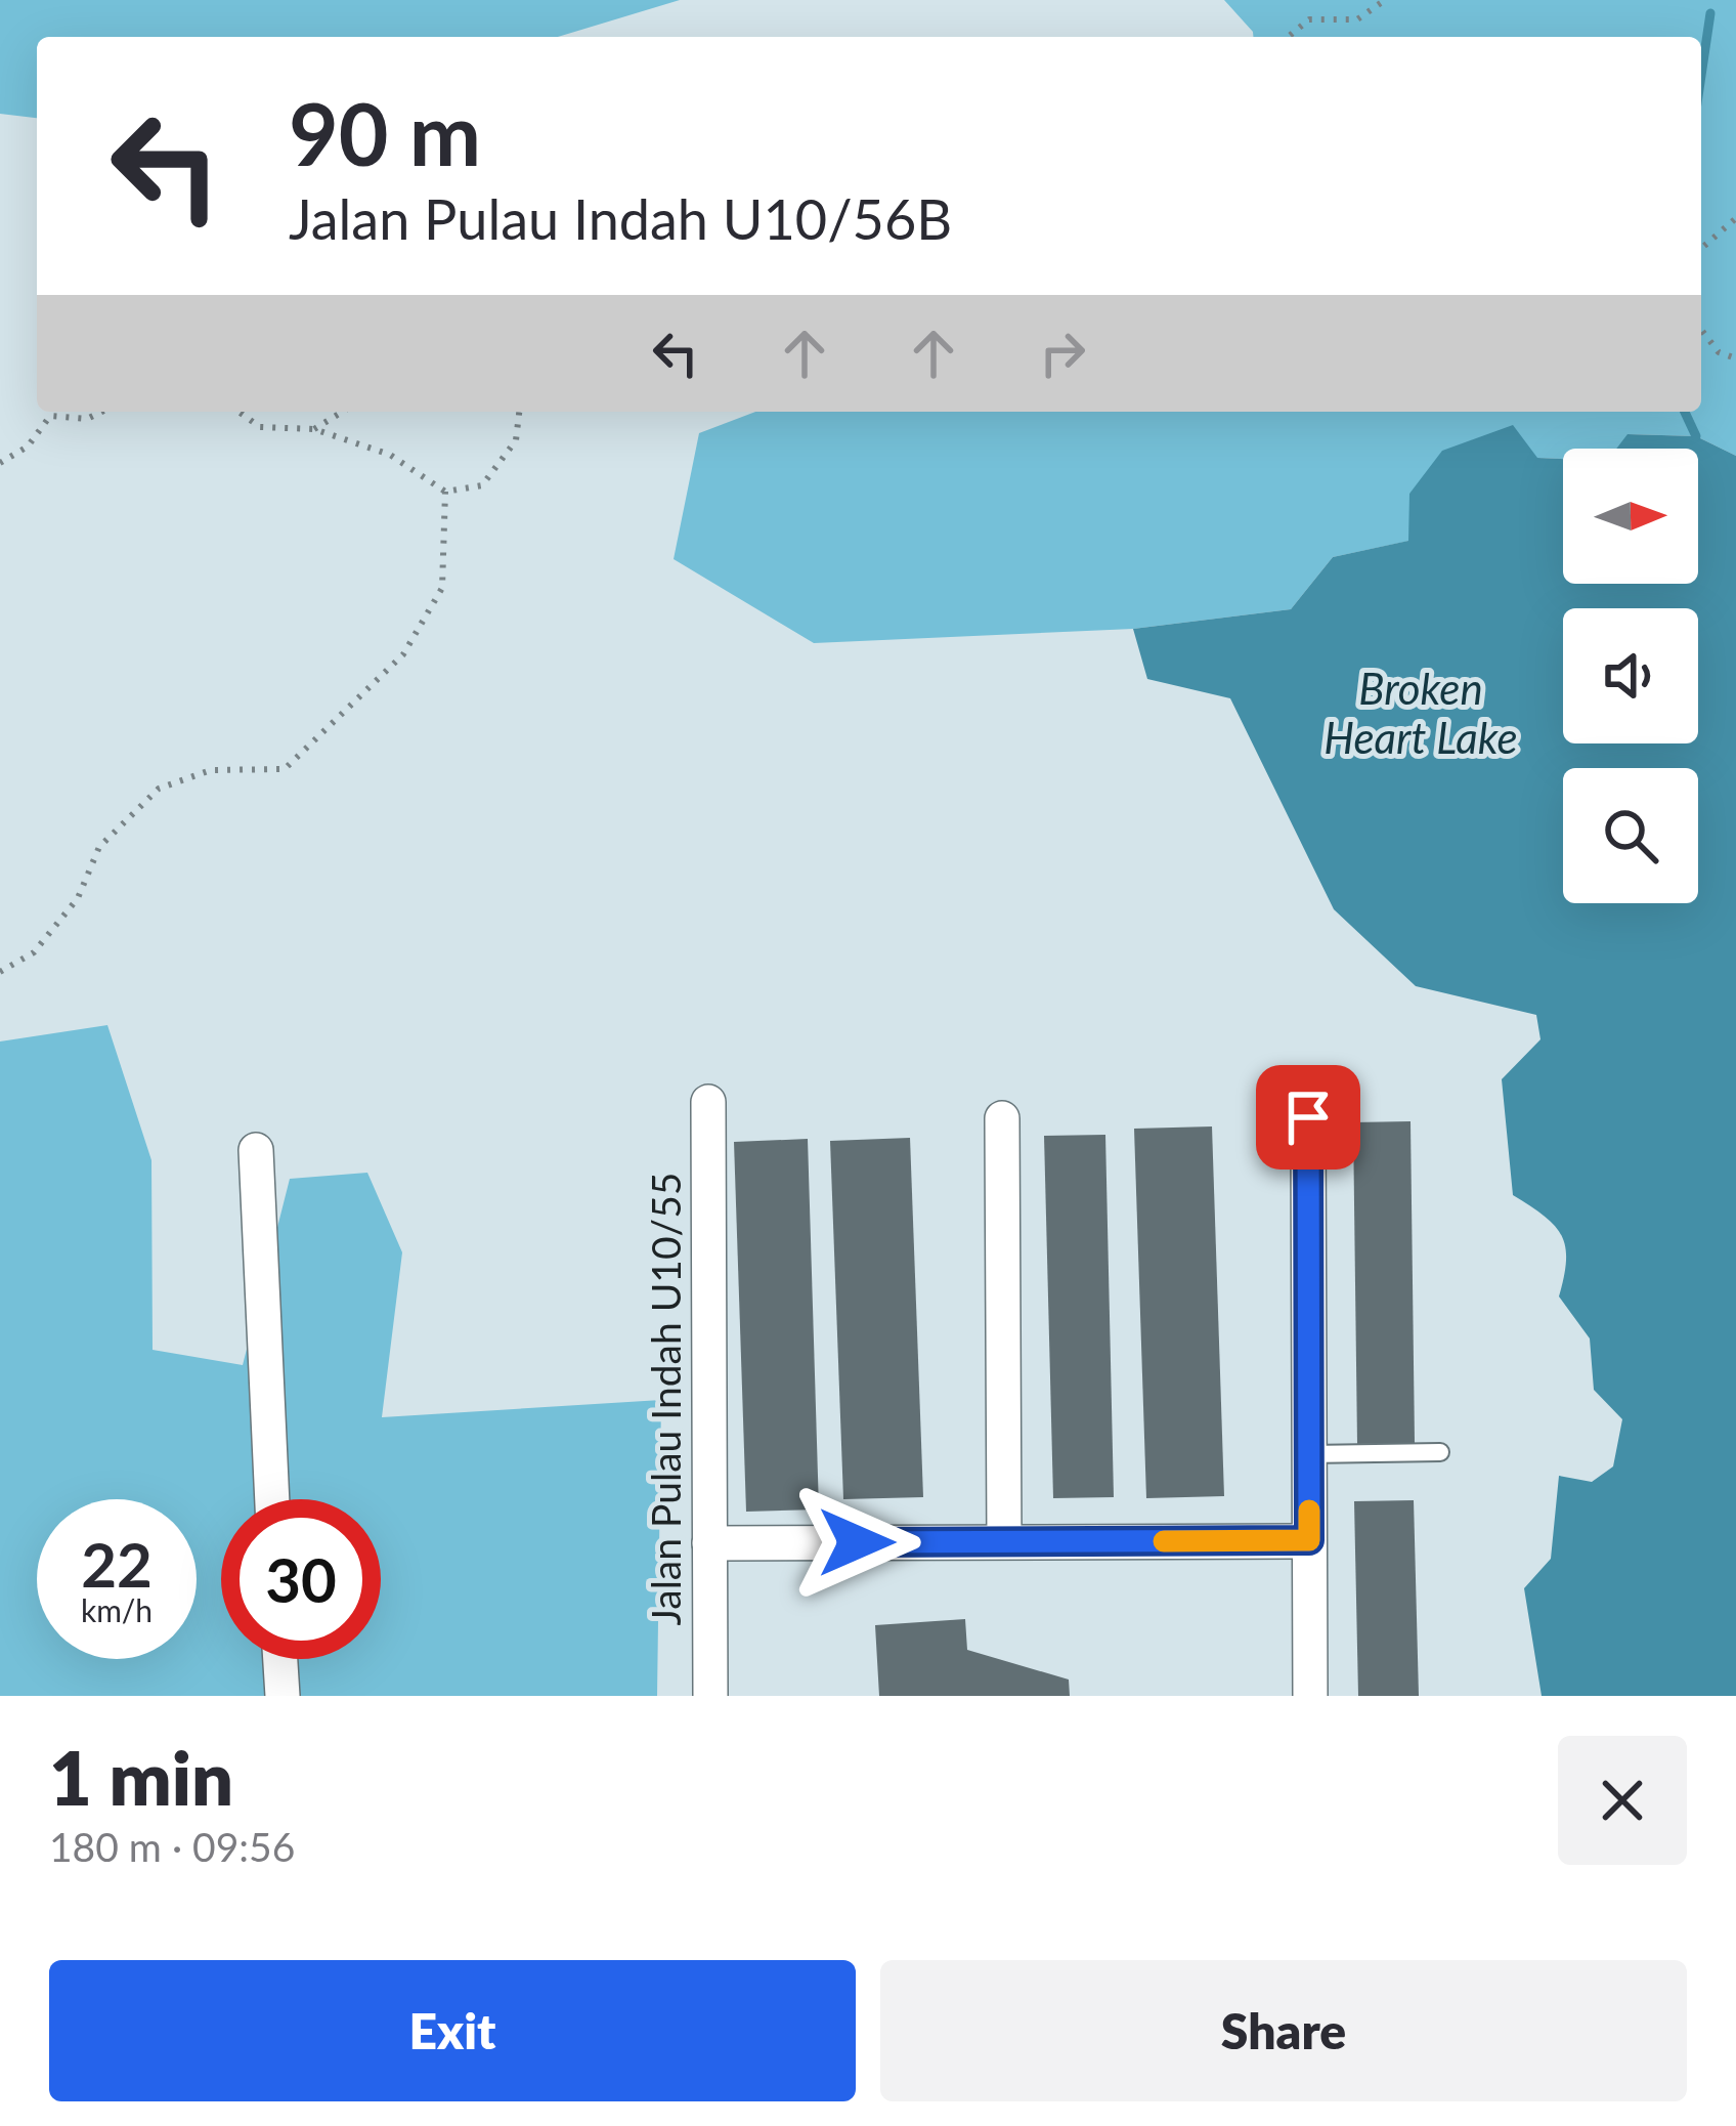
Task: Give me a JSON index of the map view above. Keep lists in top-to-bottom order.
{
  "streets": {
    "street": ["Jalan Pulau Indah U10/55"]
  },
  "water": ["Broken Heart Lake"],
  "north": "right",
  "page": {
    "turn": ["90 m", "Jalan Pulau Indah U10/56B"],
    "speed": "22 km/h",
    "limit": "30",
    "heading": ["1 min", "180 m · 09:56"],
    "buttons": ["Exit", "Share"]
  }
}
